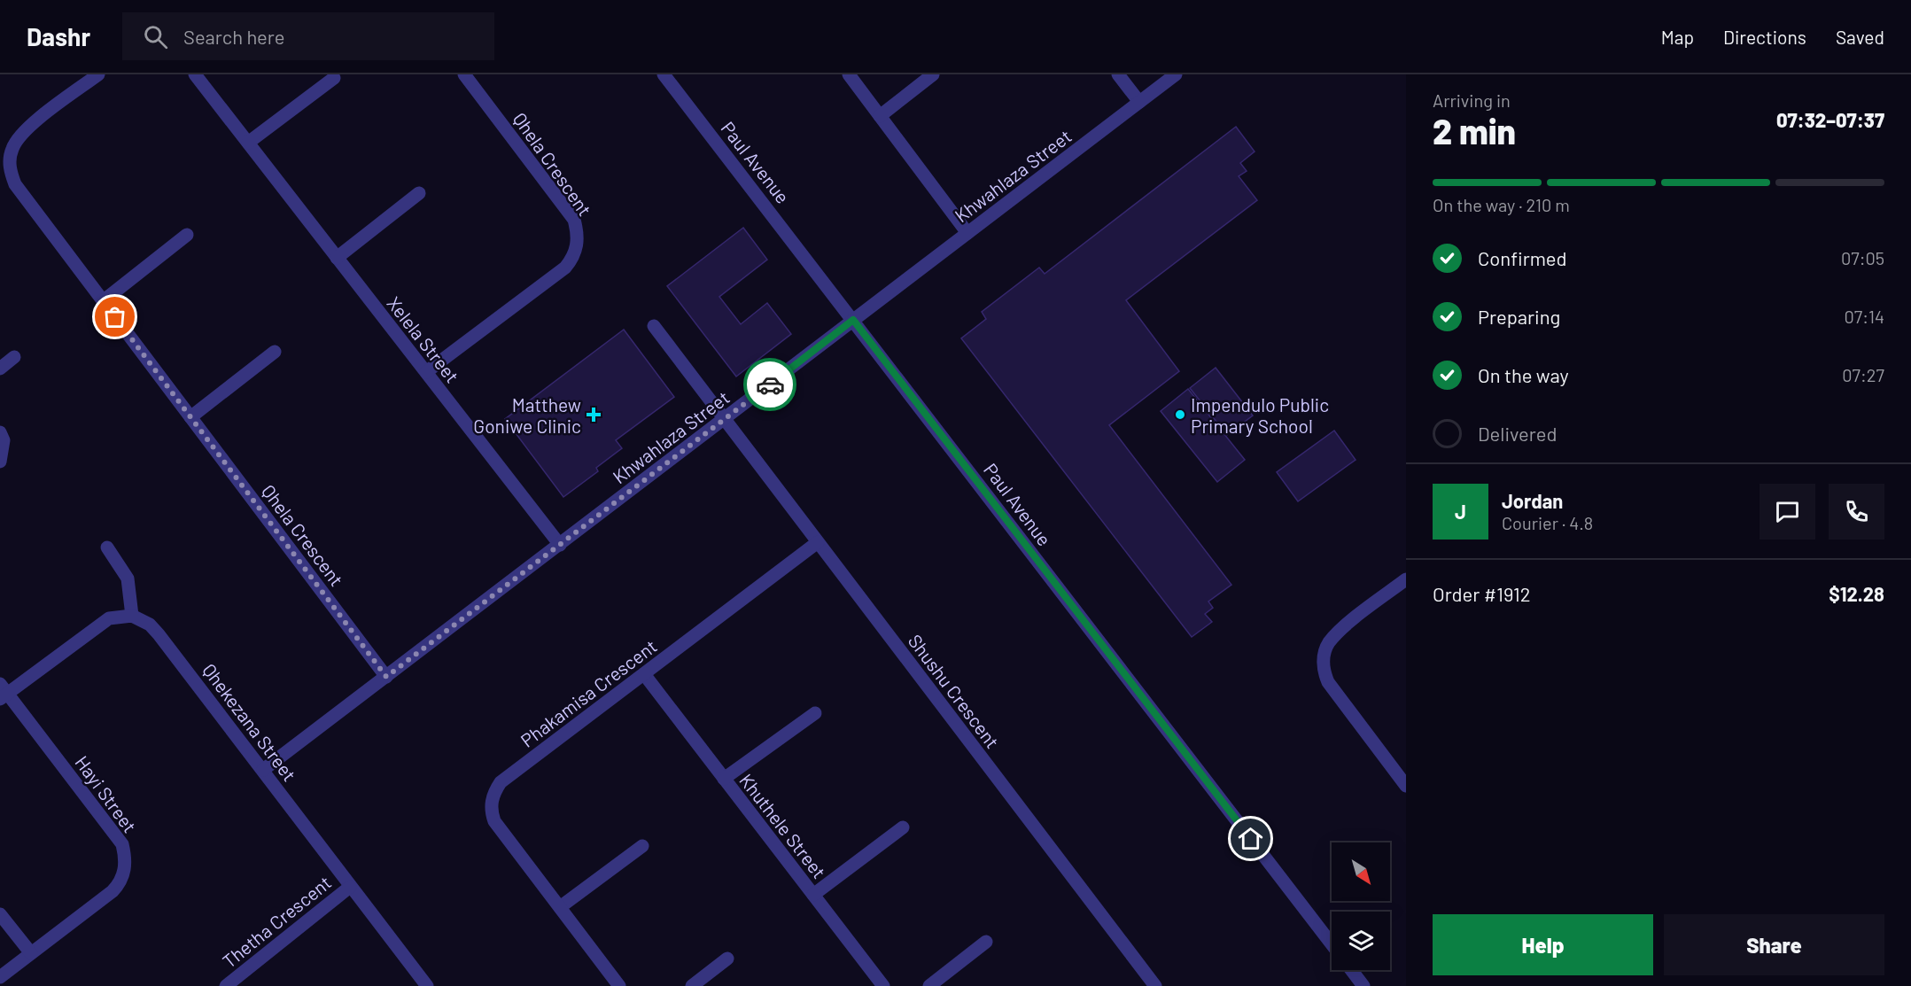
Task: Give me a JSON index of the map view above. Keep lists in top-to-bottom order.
{
  "streets": {
    "street": [
      "Paul Avenue",
      "Qhela Crescent",
      "Khwahlaza Street",
      "Xelela Street",
      "Shushu Crescent",
      "Phakamisa Crescent",
      "Qhekezana Street",
      "Hayi Street",
      "Khuthele Street",
      "Thetha Crescent"
    ]
  },
  "crossings": [
    ["Paul Avenue", "Khwahlaza Street"],
    ["Qhela Crescent", "Khwahlaza Street"],
    ["Qhela Crescent", "Xelela Street"],
    ["Khwahlaza Street", "Xelela Street"],
    ["Khwahlaza Street", "Shushu Crescent"],
    ["Khwahlaza Street", "Qhekezana Street"],
    ["Shushu Crescent", "Phakamisa Crescent"],
    ["Phakamisa Crescent", "Khuthele Street"],
    ["Qhekezana Street", "Thetha Crescent"]
  ],
  "places": {
    "health": ["Matthew Goniwe Clinic"],
    "other": ["Impendulo Public Primary School"]
  },
  "north": "bottom right",
  "page": {
    "header": "Dashr",
    "search": "Search here",
    "nav": ["Map", "Directions", "Saved"],
    "heading": ["2 min", "Arriving in", "07:32–07:37"],
    "panel": [
      "Jordan",
      "Courier · 4.8",
      "Order #1912",
      "$12.28"
    ],
    "bar": "On the way · 210 m",
    "list": [
      ["Confirmed", "07:05"],
      ["Preparing", "07:14"],
      ["On the way", "07:27"],
      "Delivered"
    ],
    "round": "J",
    "buttons": ["Help", "Share"]
  }
}
